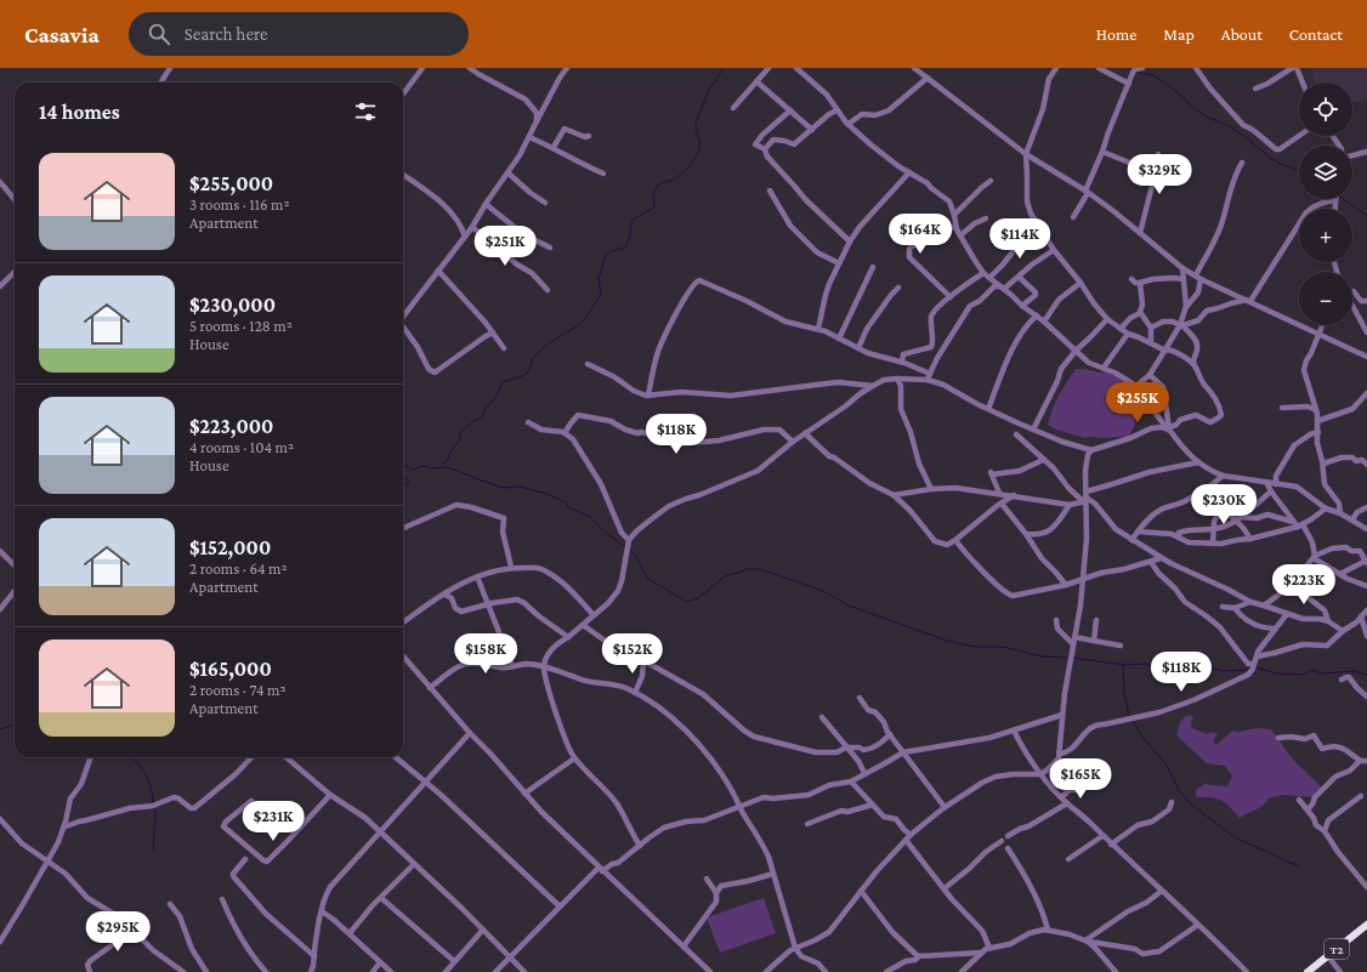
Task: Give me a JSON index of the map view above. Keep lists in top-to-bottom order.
{
  "streets": {
    "highway": ["T2"]
  },
  "page": {
    "header": "Casavia",
    "search": "Search here",
    "nav": [
      "Home",
      "Map",
      "About",
      "Contact"
    ],
    "map_buttons": ["+", "−"],
    "heading": "14 homes",
    "list": [
      {
        "name": "$255,000",
        "note": "3 rooms · 116 m² · Apartment"
      },
      {
        "name": "$230,000",
        "note": "5 rooms · 128 m² · House"
      },
      {
        "name": "$223,000",
        "note": "4 rooms · 104 m² · House"
      },
      {
        "name": "$152,000",
        "note": "2 rooms · 64 m² · Apartment"
      },
      {
        "name": "$165,000",
        "note": "2 rooms · 74 m² · Apartment"
      }
    ],
    "price": [
      "$329K",
      "$164K",
      "$114K",
      "$251K",
      "$255K",
      "$118K",
      "$230K",
      "$223K",
      "$158K",
      "$152K",
      "$118K",
      "$165K",
      "$231K",
      "$295K"
    ]
  }
}
